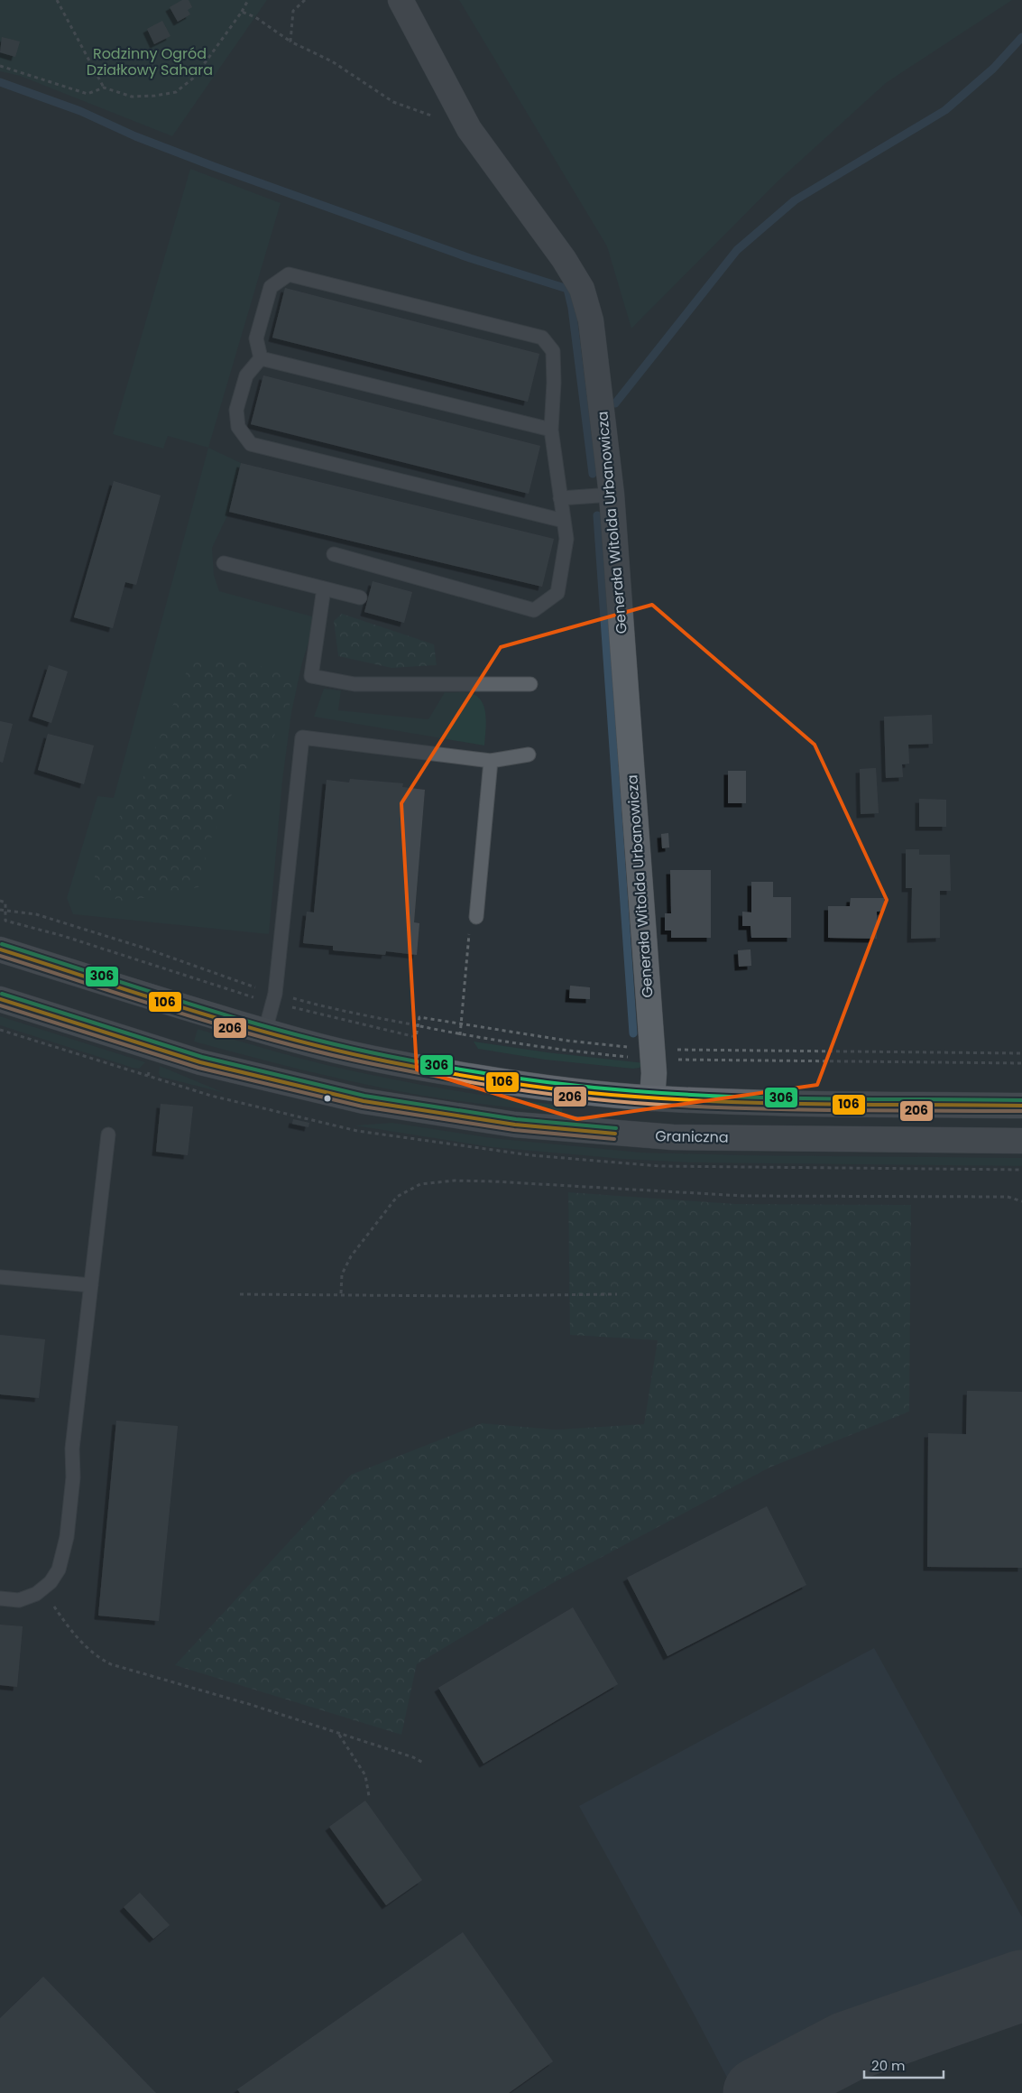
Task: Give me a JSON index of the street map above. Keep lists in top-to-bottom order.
{
  "streets": {
    "main road": ["Graniczna"],
    "street": ["Generała Witolda Urbanowicza"]
  },
  "parks": ["Rodzinny Ogród Działkowy Sahara"],
  "lines": ["transit line 306", "transit line 106", "transit line 206"],
  "scale_bar": "20 m"
}
